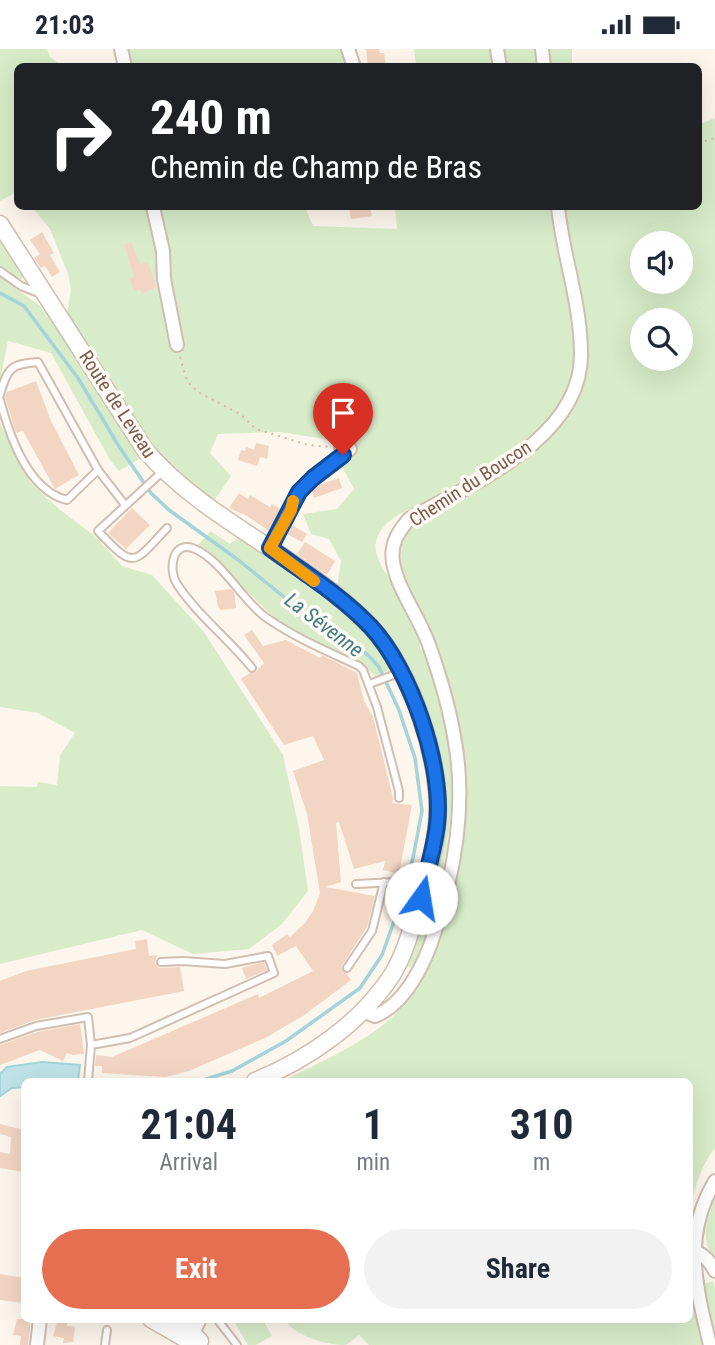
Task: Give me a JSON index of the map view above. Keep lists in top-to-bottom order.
{
  "streets": {
    "street": ["Route de Leveau", "Chemin du Boucon"]
  },
  "crossings": [
    ["Route de Leveau", "Chemin du Boucon"]
  ],
  "water": ["La Sévenne"],
  "page": {
    "status": "21:03",
    "turn": ["240 m", "Chemin de Champ de Bras"],
    "eta": [
      "21:04",
      "Arrival",
      "1",
      "min",
      "310",
      "m"
    ],
    "buttons": ["Exit", "Share"]
  }
}
